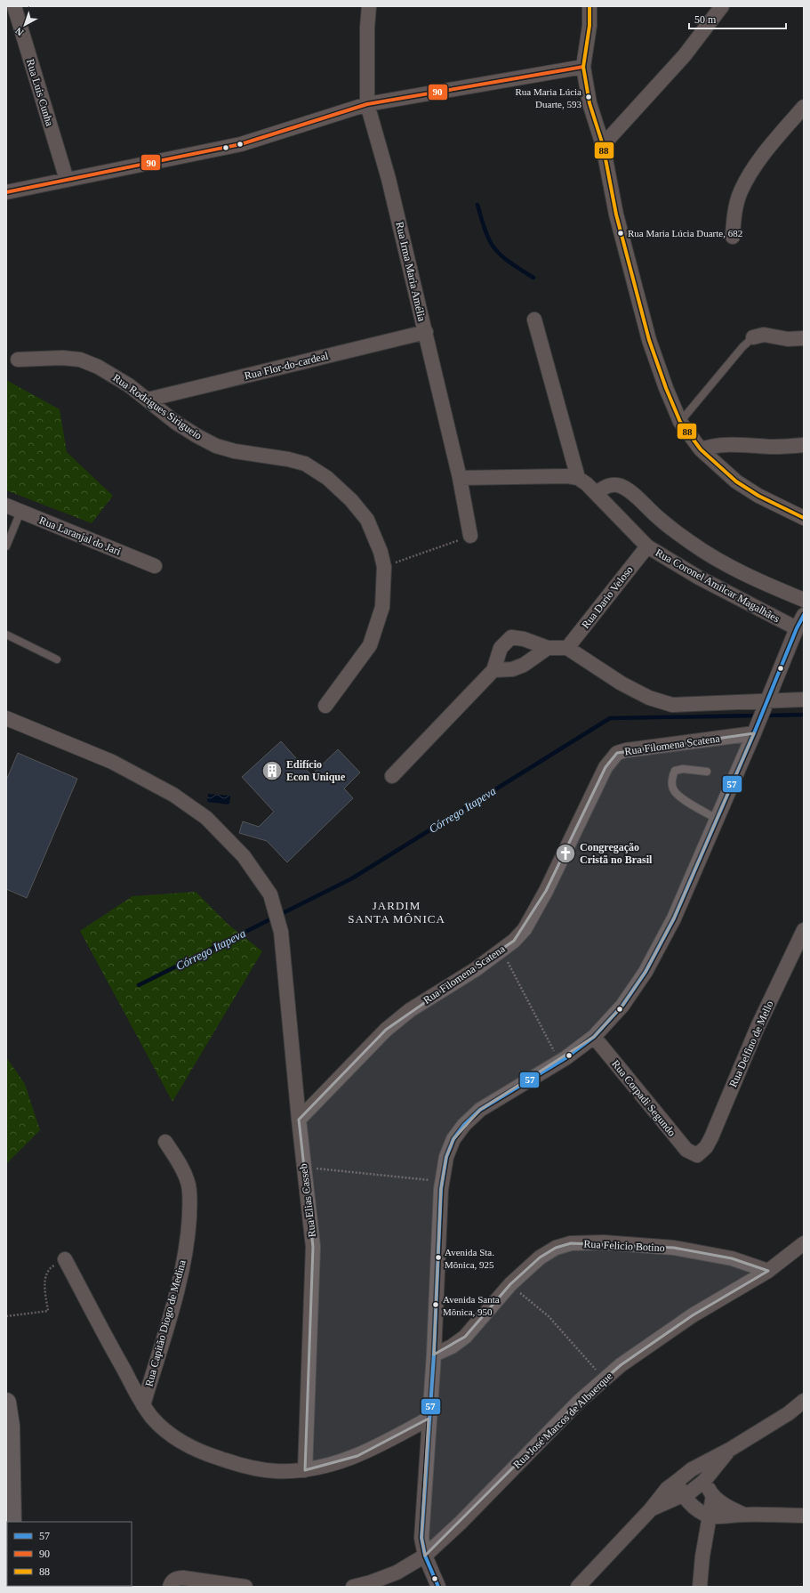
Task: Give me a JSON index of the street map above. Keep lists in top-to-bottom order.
{
  "streets": {
    "street": [
      "Rua Luis Cunha",
      "Rua Irma Maria Amélia",
      "Rua Flor-do-cardeal",
      "Rua Rodrigues Sirigueio",
      "Rua Laranjal do Jari",
      "Rua Coronel Amilcar Magalhães",
      "Rua Dario Veloso",
      "Rua Filomena Scatena",
      "Rua Delfino de Mello",
      "Rua Corpadi Segundo",
      "Rua Elias Casseb",
      "Rua Felicio Botino",
      "Rua Capitão Diogo de Medina",
      "Rua José Marcos de Albuerque"
    ]
  },
  "crossings": [
    ["Rua Irma Maria Amélia", "Rua Flor-do-cardeal"],
    ["Rua Flor-do-cardeal", "Rua Rodrigues Sirigueio"],
    ["Rua Coronel Amilcar Magalhães", "Rua Dario Veloso"],
    ["Rua Filomena Scatena", "Rua Elias Casseb"],
    ["Rua Delfino de Mello", "Rua Corpadi Segundo"],
    ["Rua Felicio Botino", "Rua José Marcos de Albuerque"]
  ],
  "districts": ["JARDIM SANTA MÔNICA"],
  "water": ["Córrego Itapeva"],
  "places": {
    "other": [
      "Rua Maria Lúcia Duarte, 593",
      "Rua Maria Lúcia Duarte, 682",
      "Avenida Sta. Mônica, 925",
      "Avenida Santa Mônica, 950"
    ],
    "building": ["Edifício Econ Unique"],
    "church": ["Congregação Cristã no Brasil"]
  },
  "lines": ["transit line 88", "transit line 90", "transit line 57"],
  "legend": ["57", "90", "88"],
  "scale_bar": "50 m",
  "north": "bottom left"
}
